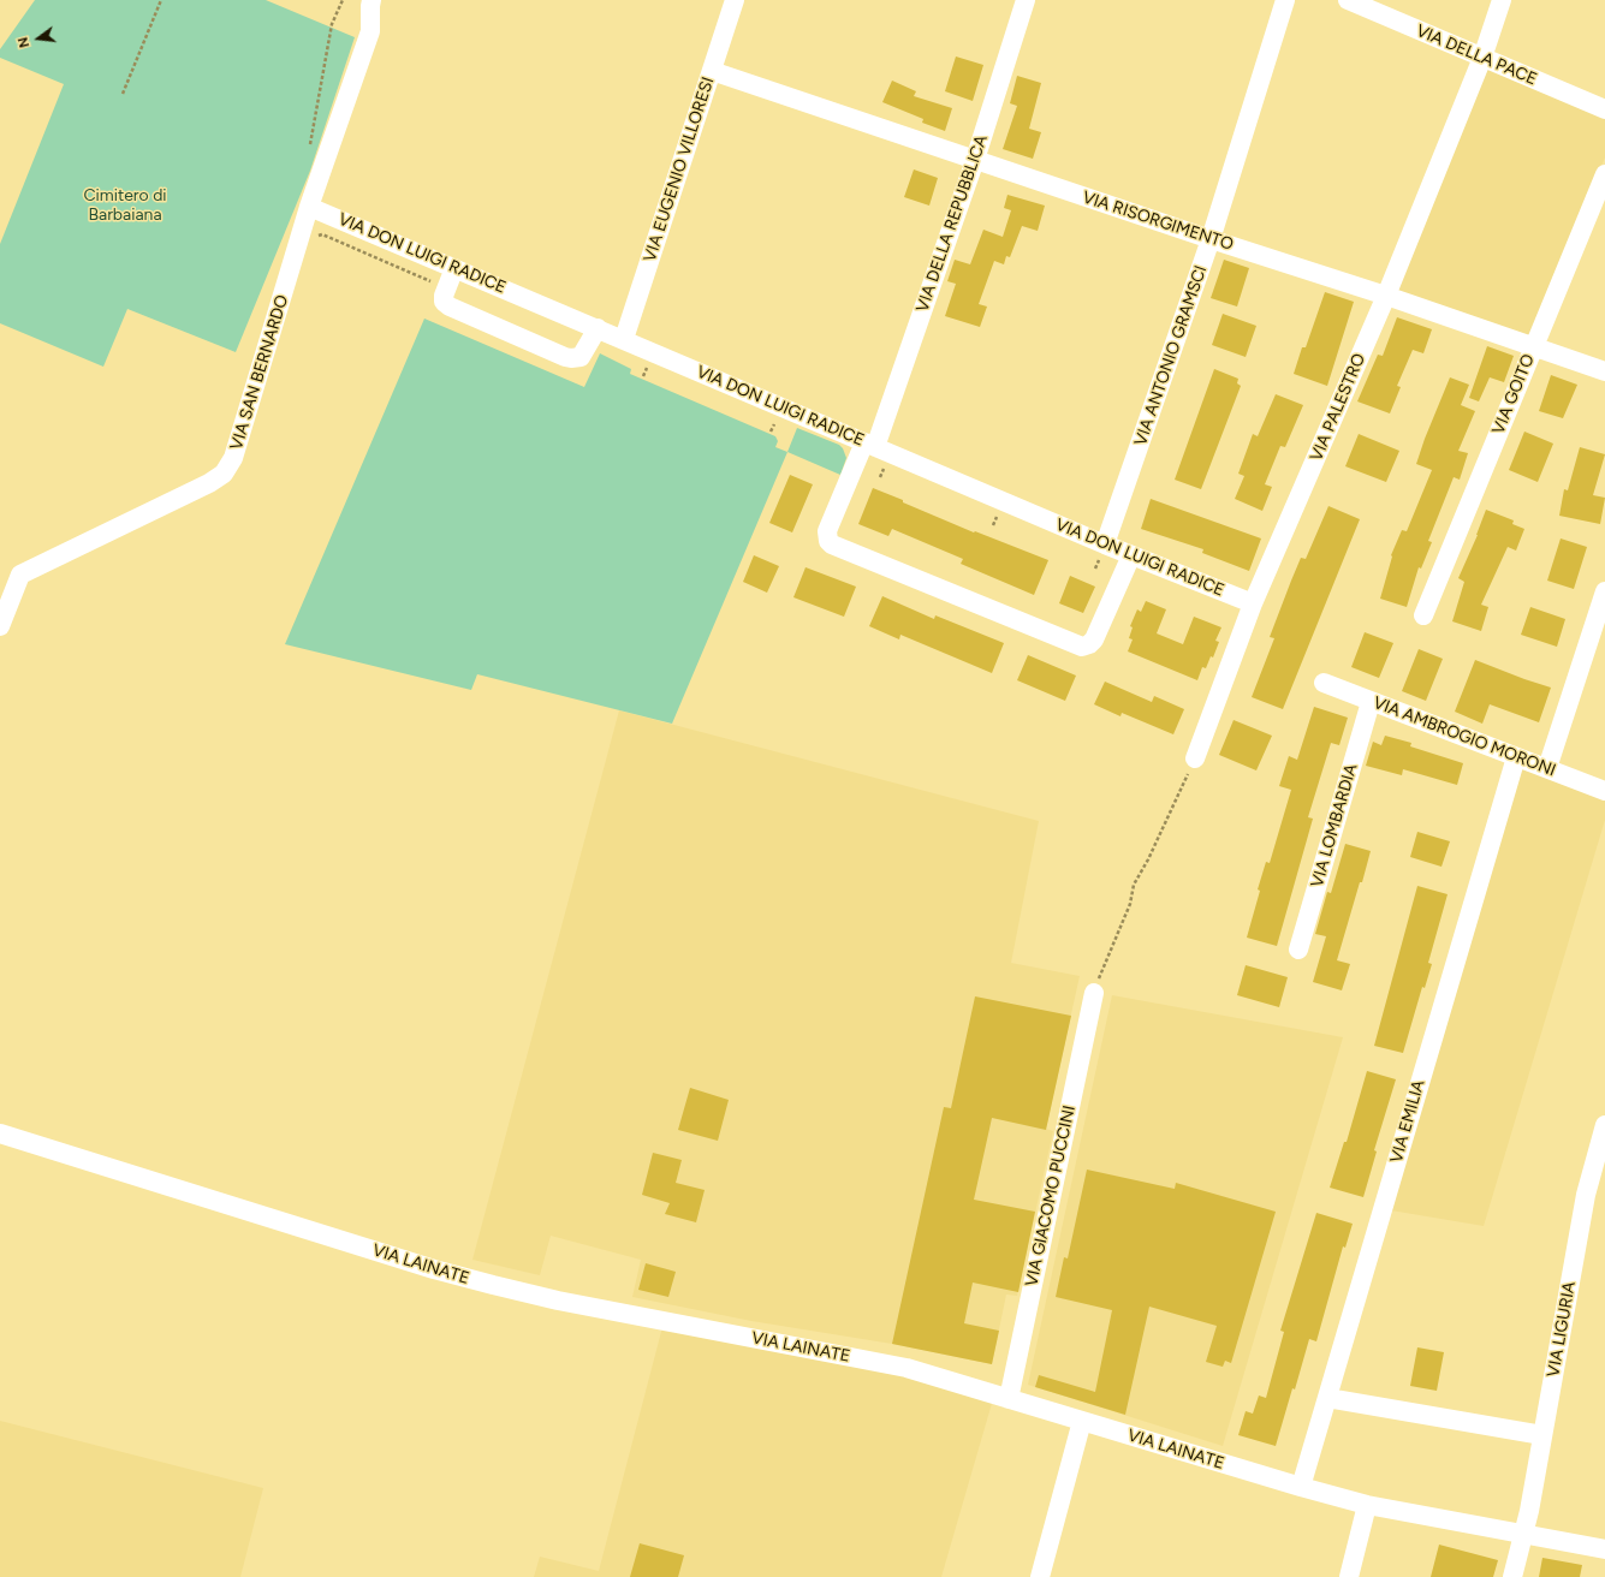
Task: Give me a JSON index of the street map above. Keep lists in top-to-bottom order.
{
  "streets": {
    "street": [
      "VIA DELLA PACE",
      "VIA EUGENIO VILLORESI",
      "VIA RISORGIMENTO",
      "VIA DELLA REPUBBLICA",
      "VIA DON LUIGI RADICE",
      "VIA ANTONIO GRAMSCI",
      "VIA SAN BERNARDO",
      "VIA GOITO",
      "VIA PALESTRO",
      "VIA AMBROGIO MORONI",
      "VIA LOMBARDIA",
      "VIA EMILIA",
      "VIA GIACOMO PUCCINI",
      "VIA LAINATE",
      "VIA LIGURIA"
    ]
  },
  "crossings": [
    ["VIA DELLA PACE", "VIA PALESTRO"],
    ["VIA EUGENIO VILLORESI", "VIA RISORGIMENTO"],
    ["VIA EUGENIO VILLORESI", "VIA DON LUIGI RADICE"],
    ["VIA RISORGIMENTO", "VIA DELLA REPUBBLICA"],
    ["VIA RISORGIMENTO", "VIA ANTONIO GRAMSCI"],
    ["VIA RISORGIMENTO", "VIA GOITO"],
    ["VIA RISORGIMENTO", "VIA PALESTRO"],
    ["VIA DELLA REPUBBLICA", "VIA DON LUIGI RADICE"],
    ["VIA DON LUIGI RADICE", "VIA ANTONIO GRAMSCI"],
    ["VIA DON LUIGI RADICE", "VIA SAN BERNARDO"],
    ["VIA DON LUIGI RADICE", "VIA PALESTRO"],
    ["VIA AMBROGIO MORONI", "VIA LOMBARDIA"],
    ["VIA AMBROGIO MORONI", "VIA EMILIA"],
    ["VIA EMILIA", "VIA LAINATE"],
    ["VIA GIACOMO PUCCINI", "VIA LAINATE"],
    ["VIA LAINATE", "VIA LIGURIA"]
  ],
  "parks": ["Cimitero di Barbaiana"],
  "north": "left"
}
